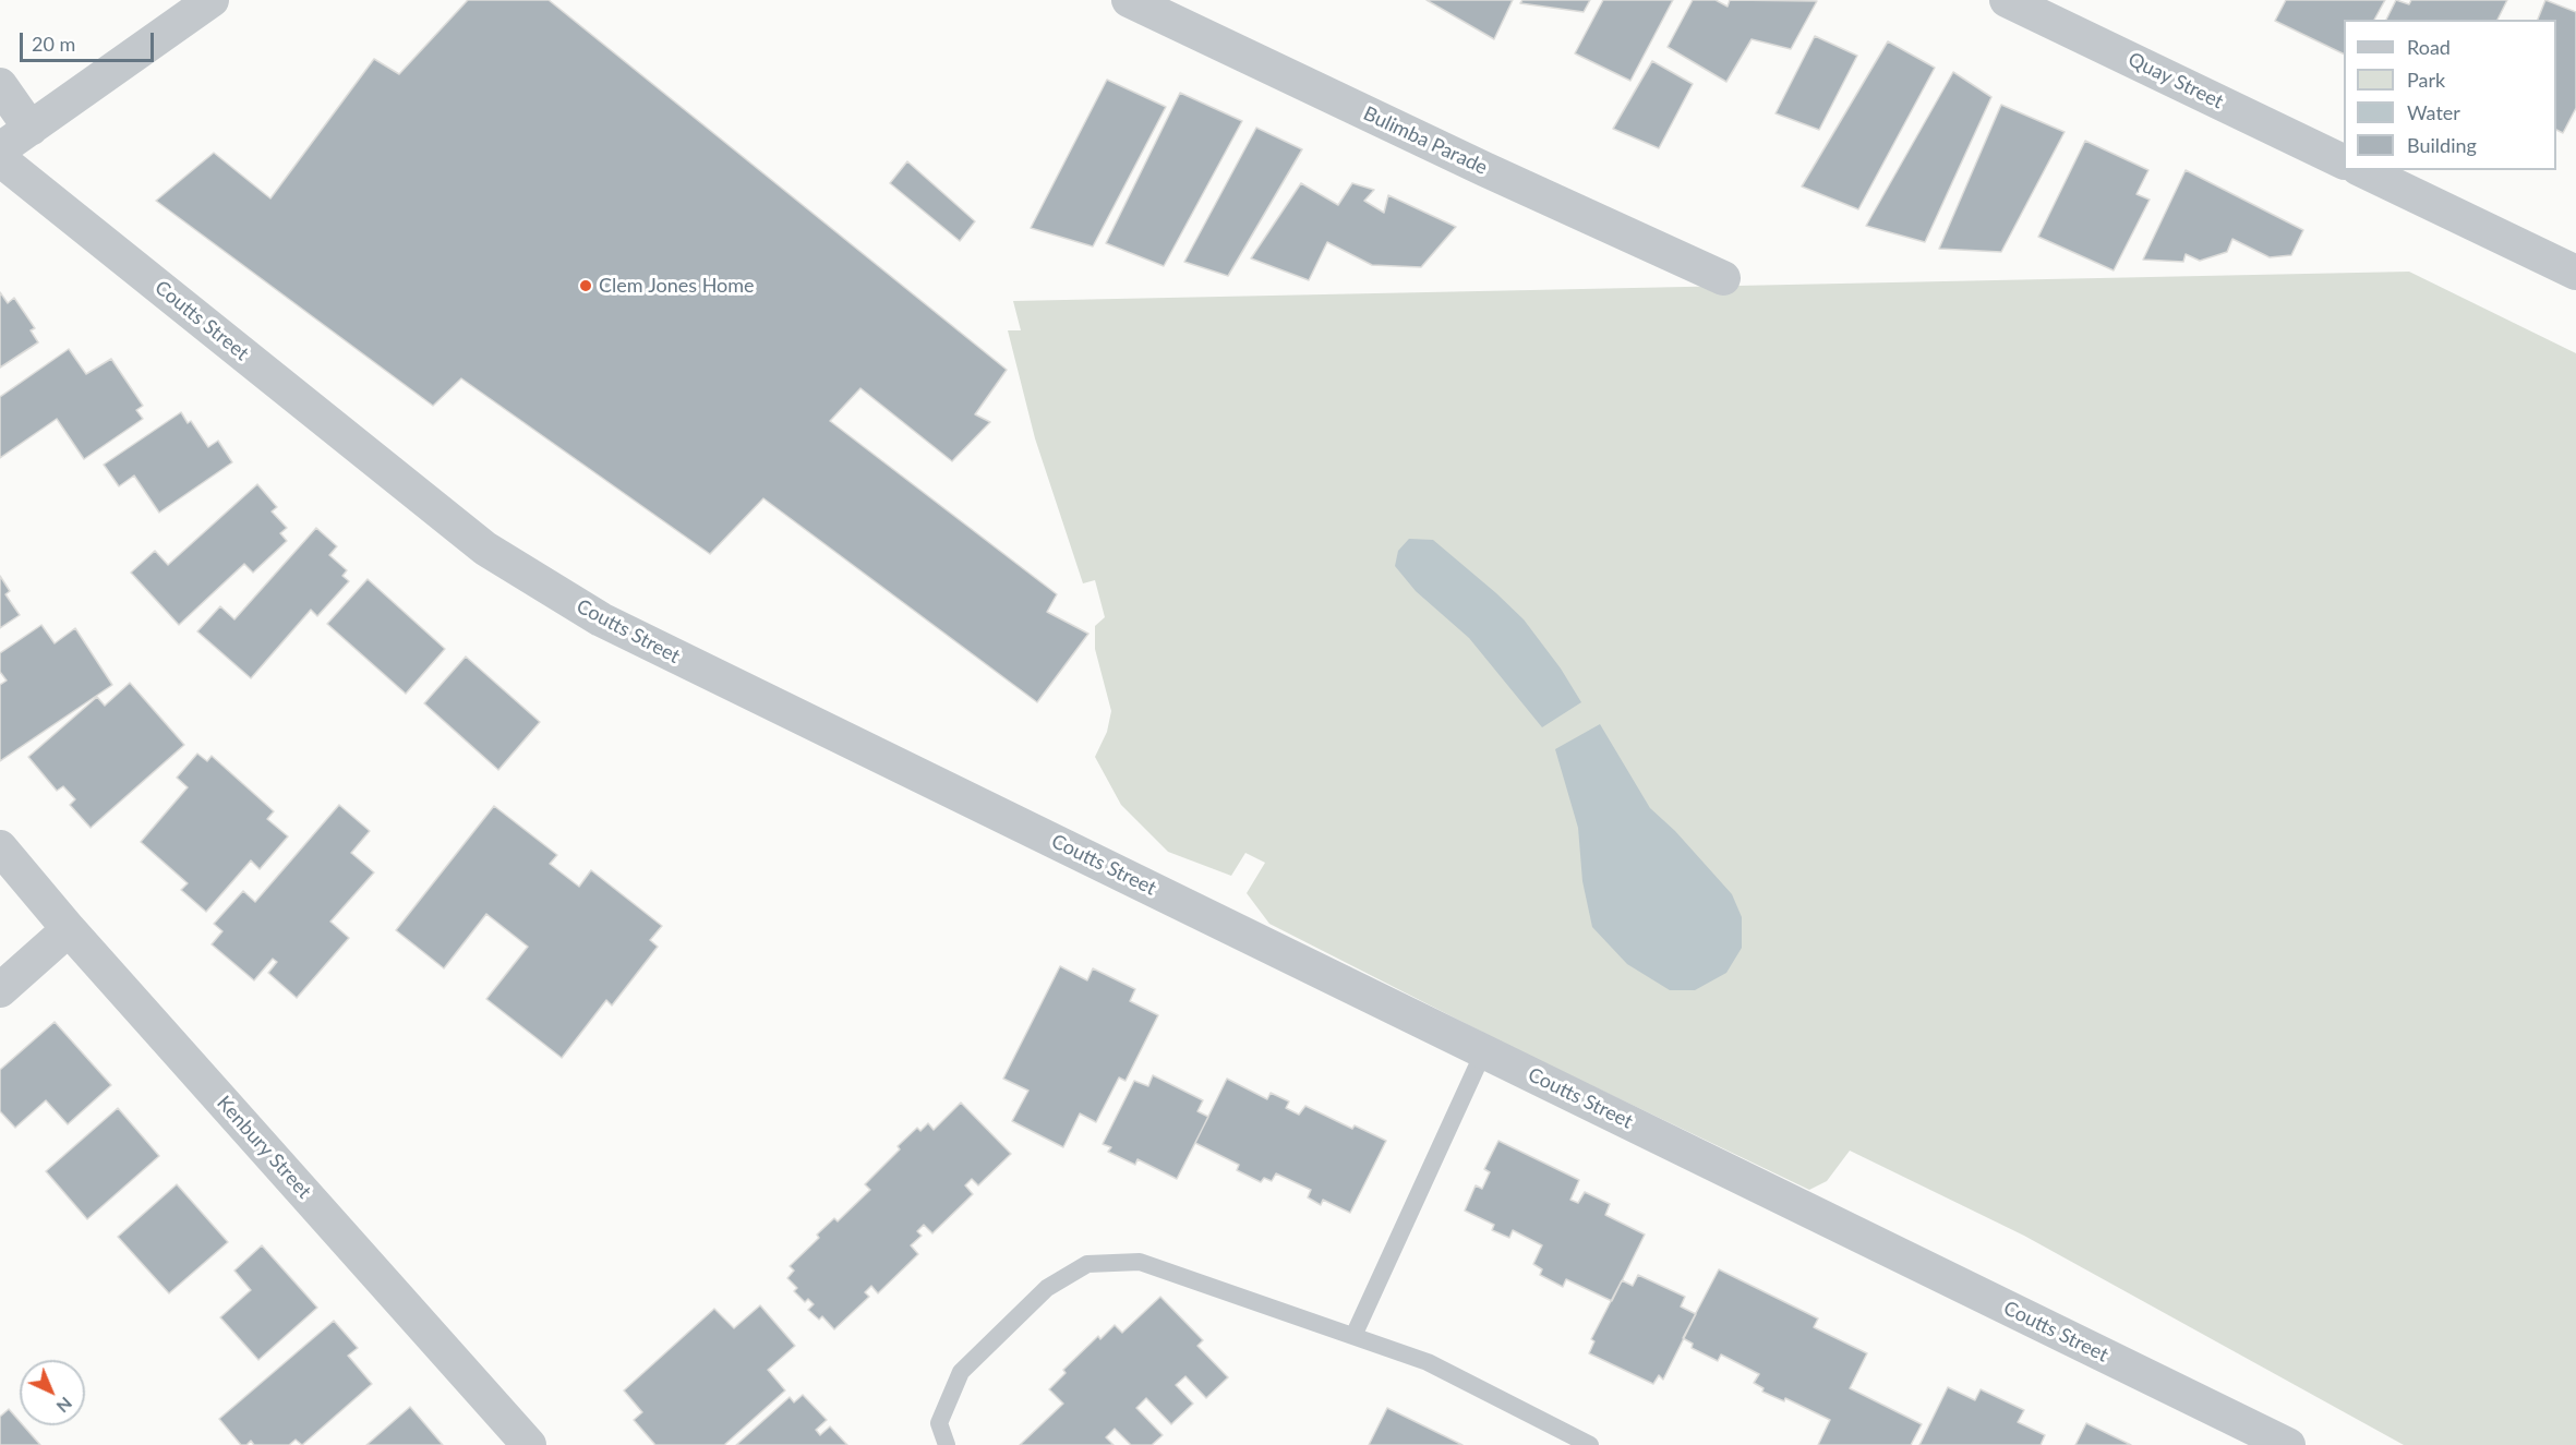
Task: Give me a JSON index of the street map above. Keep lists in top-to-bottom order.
{
  "streets": {
    "street": [
      "Quay Street",
      "Bulimba Parade",
      "Coutts Street",
      "Kenbury Street"
    ]
  },
  "places": ["Clem Jones Home"],
  "legend": [
    "Road",
    "Park",
    "Water",
    "Building"
  ],
  "scale_bar": "20 m",
  "north": "bottom right"
}
